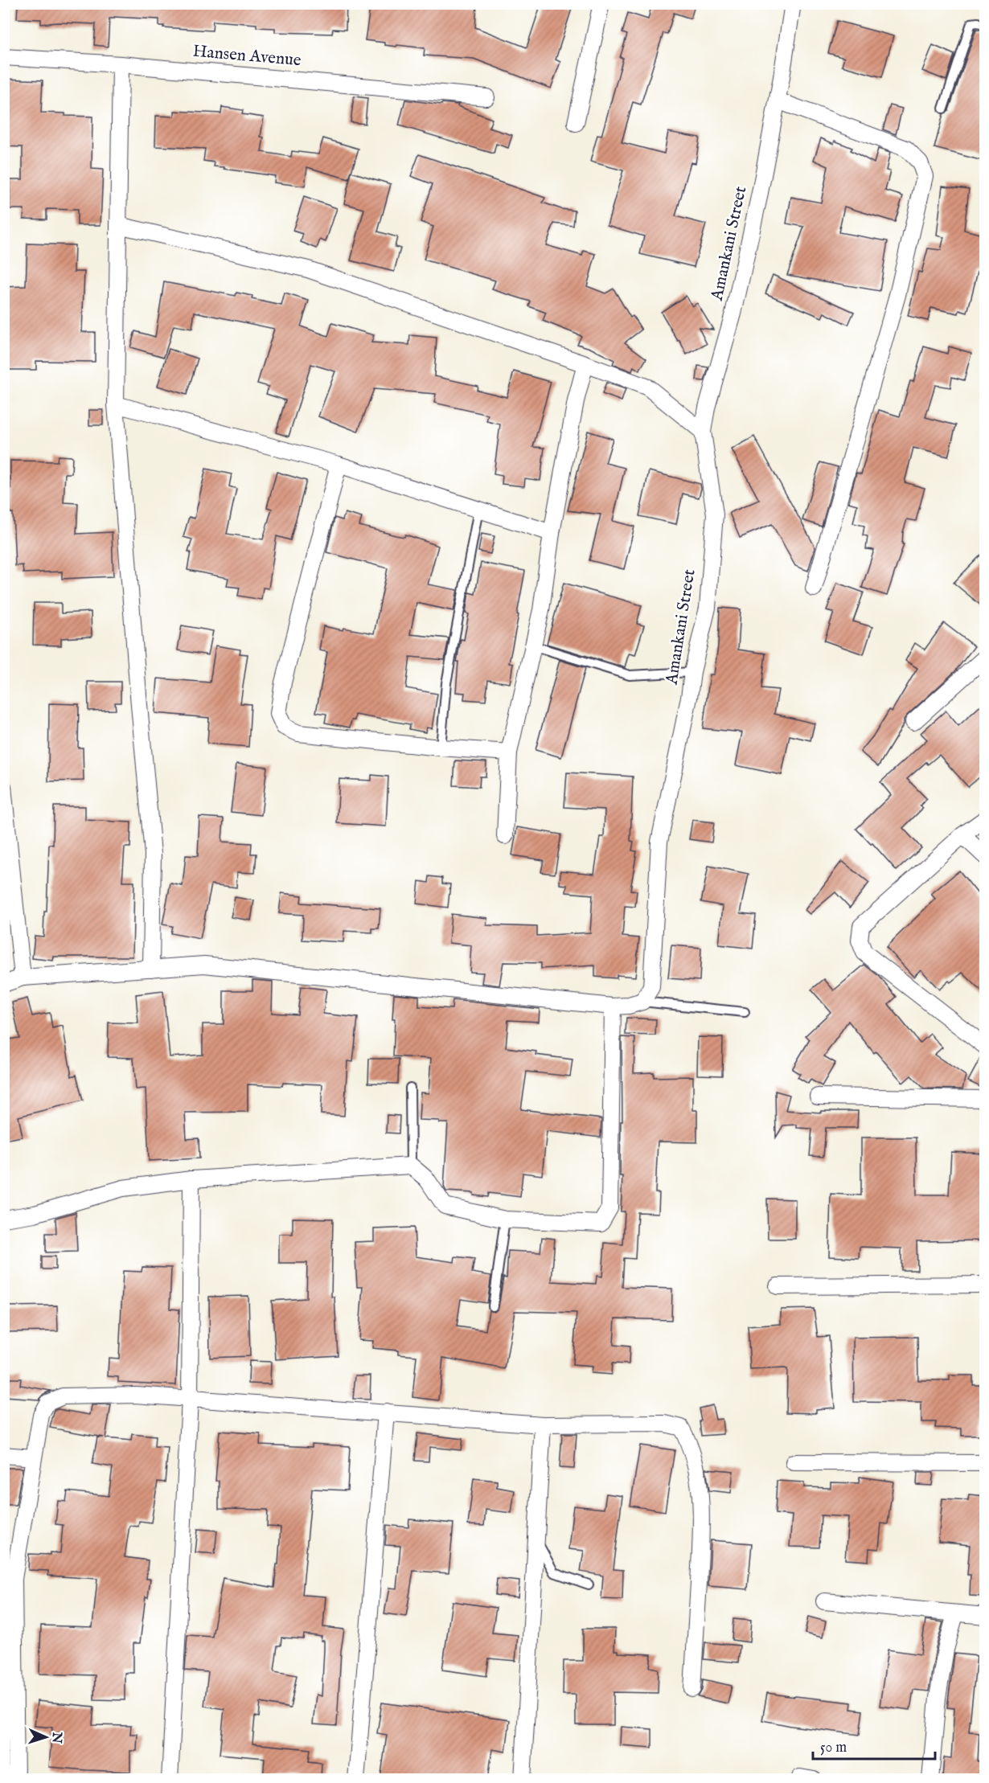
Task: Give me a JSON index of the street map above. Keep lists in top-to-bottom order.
{
  "streets": {
    "street": ["Hansen Avenue", "Amankani Street"]
  },
  "scale_bar": "50 m",
  "north": "right"
}
